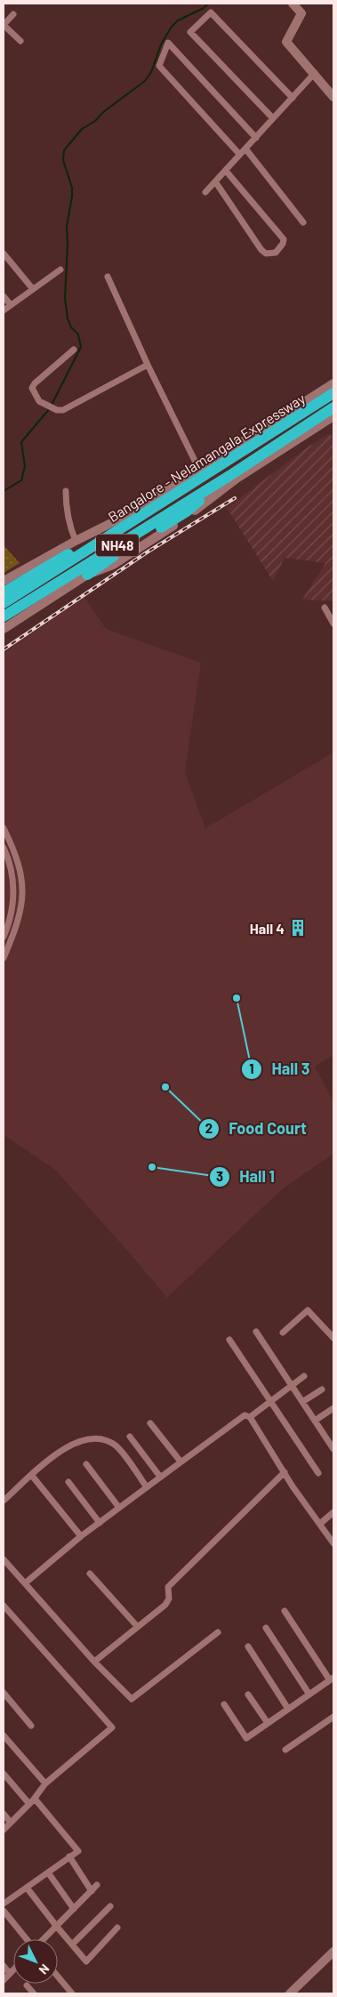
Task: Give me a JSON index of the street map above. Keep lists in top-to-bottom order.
{
  "streets": {
    "highway": ["Bangalore - Nelamangala Expressway", "NH48"]
  },
  "places": {
    "building": ["Hall 4"],
    "other": ["Hall 3", "Food Court", "Hall 1"]
  },
  "north": "bottom right"
}
